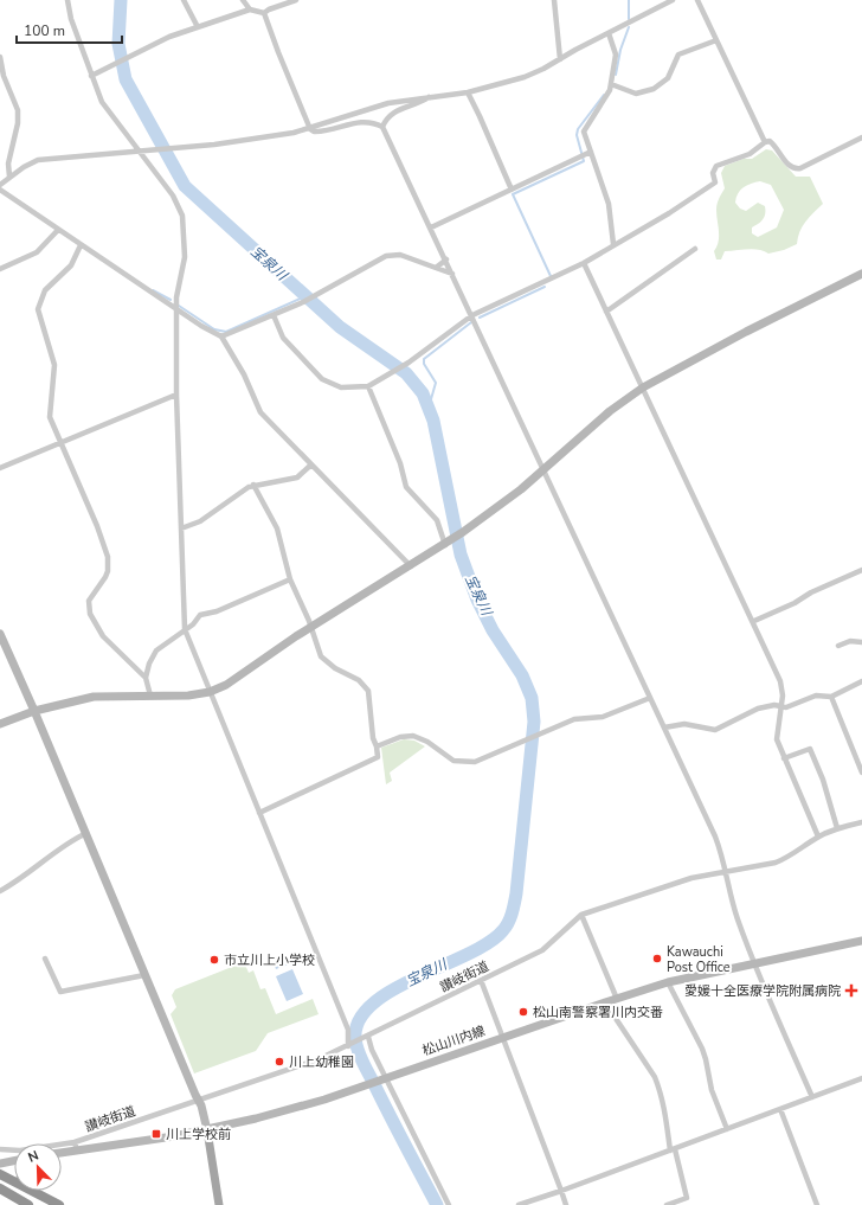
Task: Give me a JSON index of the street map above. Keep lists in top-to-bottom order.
{
  "streets": {
    "street": ["讃岐街道", "松山川内線"]
  },
  "crossings": [
    ["讃岐街道", "松山川内線"]
  ],
  "water": ["宝泉川"],
  "places": {
    "other": [
      "Kawauchi Post Office",
      "市立川上小学校",
      "松山南警察署川内交番",
      "川上幼稚園"
    ],
    "health": ["愛媛十全医療学院附属病院"],
    "transit": ["川上学校前"]
  },
  "scale_bar": "100 m",
  "north": "top left"
}
